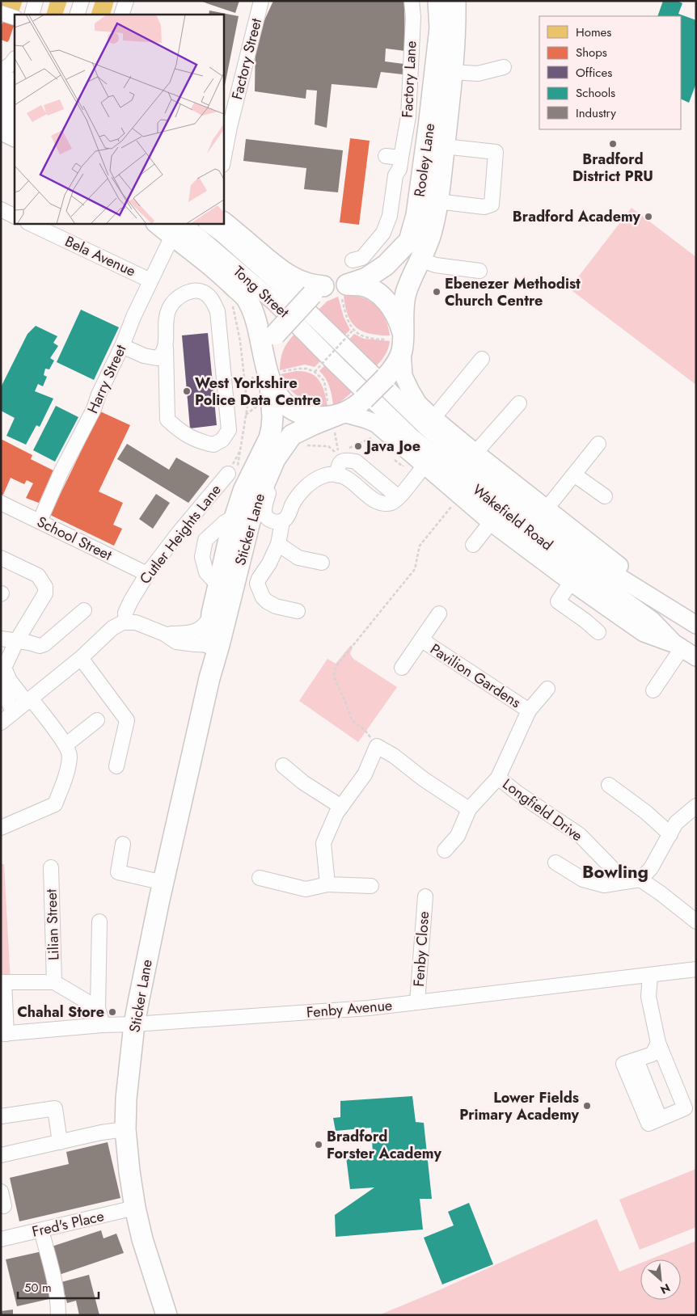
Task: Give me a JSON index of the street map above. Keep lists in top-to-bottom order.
{
  "streets": {
    "highway": ["Rooley Lane", "Sticker Lane"],
    "main road": ["Tong Street", "Wakefield Road"],
    "street": [
      "Factory Street",
      "Factory Lane",
      "Bela Avenue",
      "Harry Street",
      "Cutler Heights Lane",
      "School Street",
      "Pavilion Gardens",
      "Longfield Drive",
      "Lilian Street",
      "Fenby Close",
      "Fenby Avenue",
      "Fred's Place"
    ]
  },
  "crossings": [
    ["Rooley Lane", "Sticker Lane"],
    ["Bela Avenue", "Harry Street"],
    ["Tong Street", "Harry Street"],
    ["Tong Street", "Wakefield Road"],
    ["Harry Street", "School Street"],
    ["Sticker Lane", "Fenby Avenue"],
    ["Sticker Lane", "Fred's Place"],
    ["Cutler Heights Lane", "School Street"],
    ["Pavilion Gardens", "Longfield Drive"],
    ["Fenby Close", "Fenby Avenue"]
  ],
  "districts": ["Bowling"],
  "places": [
    "Bradford District PRU",
    "Bradford Academy",
    "Ebenezer Methodist Church Centre",
    "West Yorkshire Police Data Centre",
    "Java Joe",
    "Chahal Store",
    "Lower Fields Primary Academy",
    "Bradford Forster Academy"
  ],
  "legend": [
    "Homes",
    "Shops",
    "Offices",
    "Schools",
    "Industry"
  ],
  "scale_bar": "50 m",
  "north": "bottom right"
}
